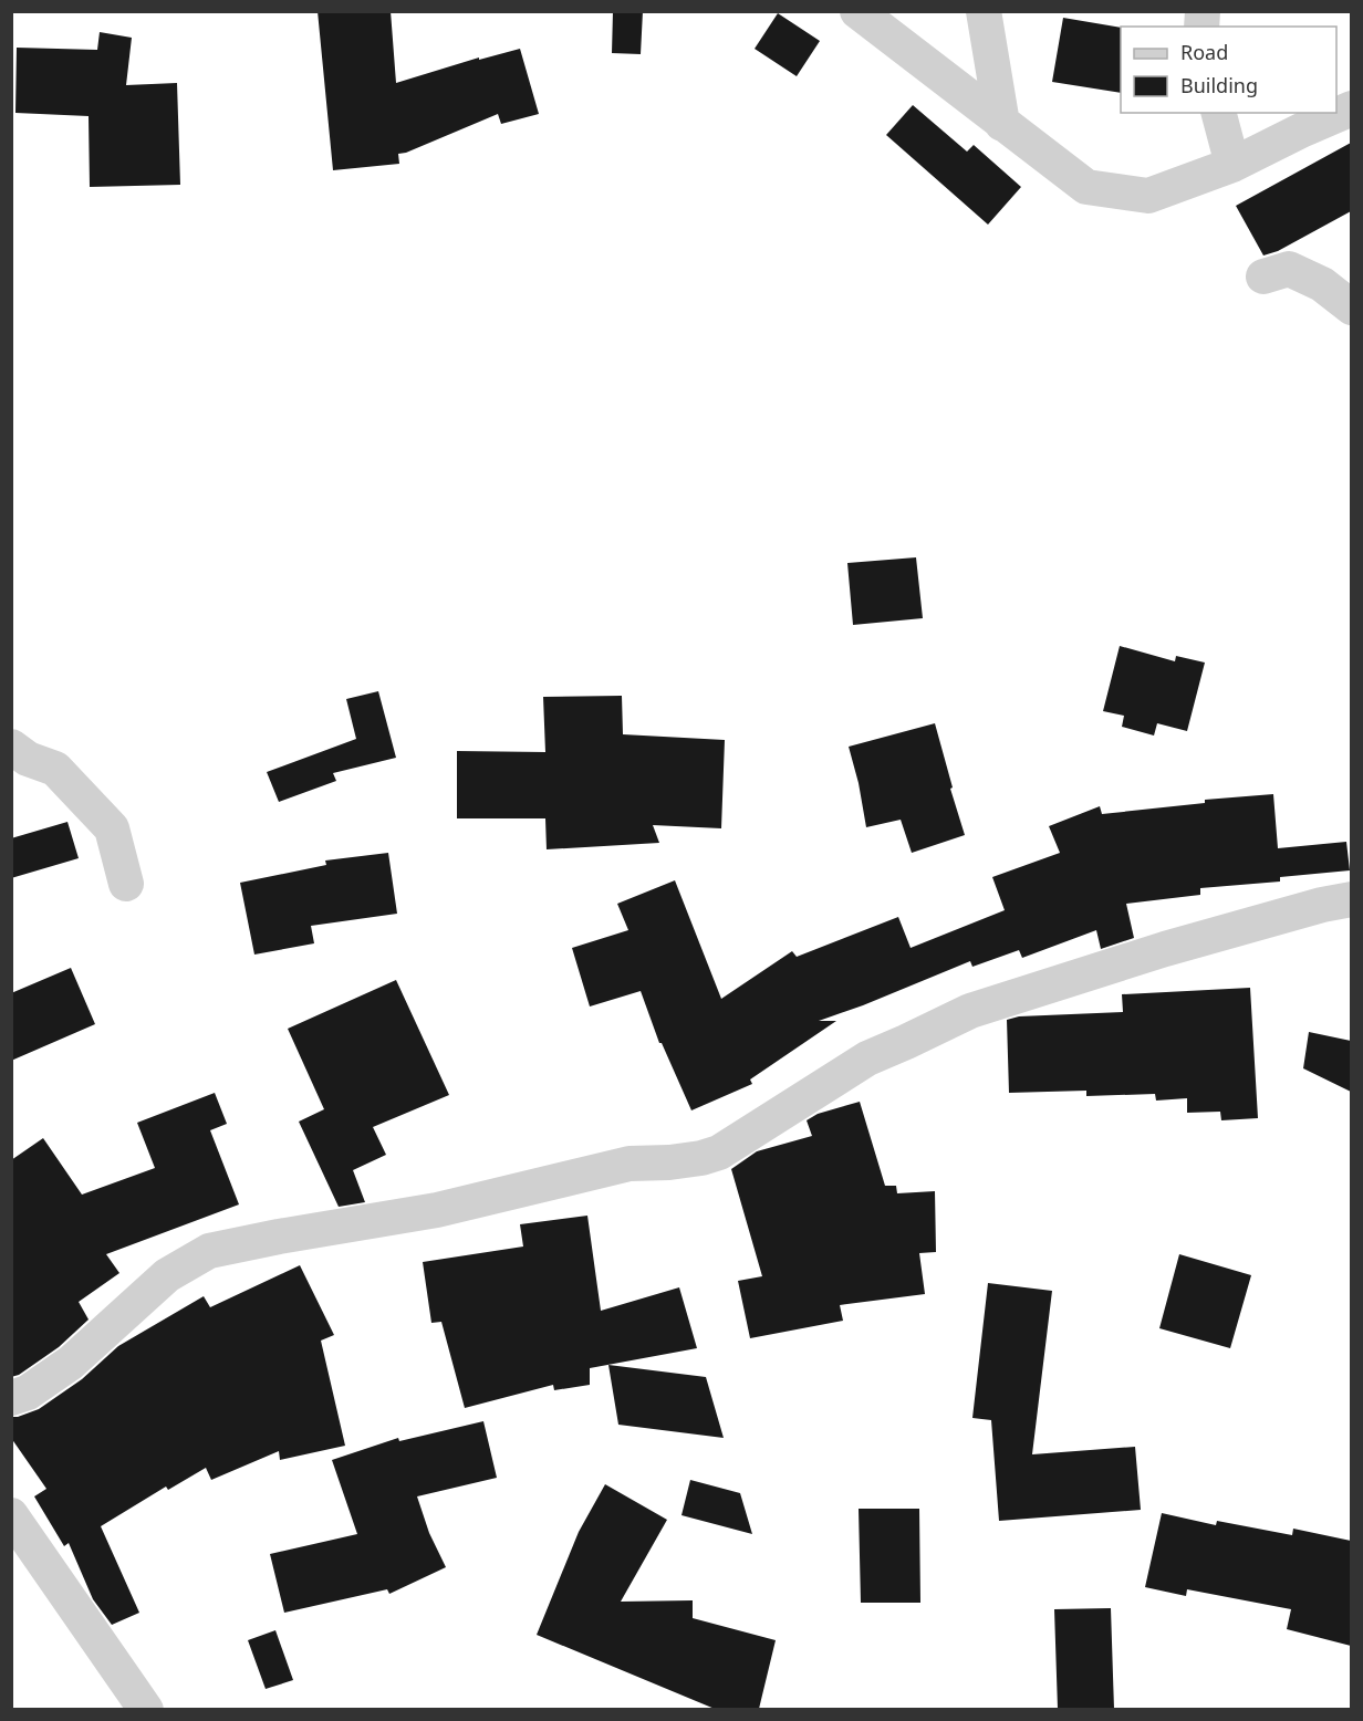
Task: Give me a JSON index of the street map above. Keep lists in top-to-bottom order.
{
  "legend": ["Road", "Building"]
}
